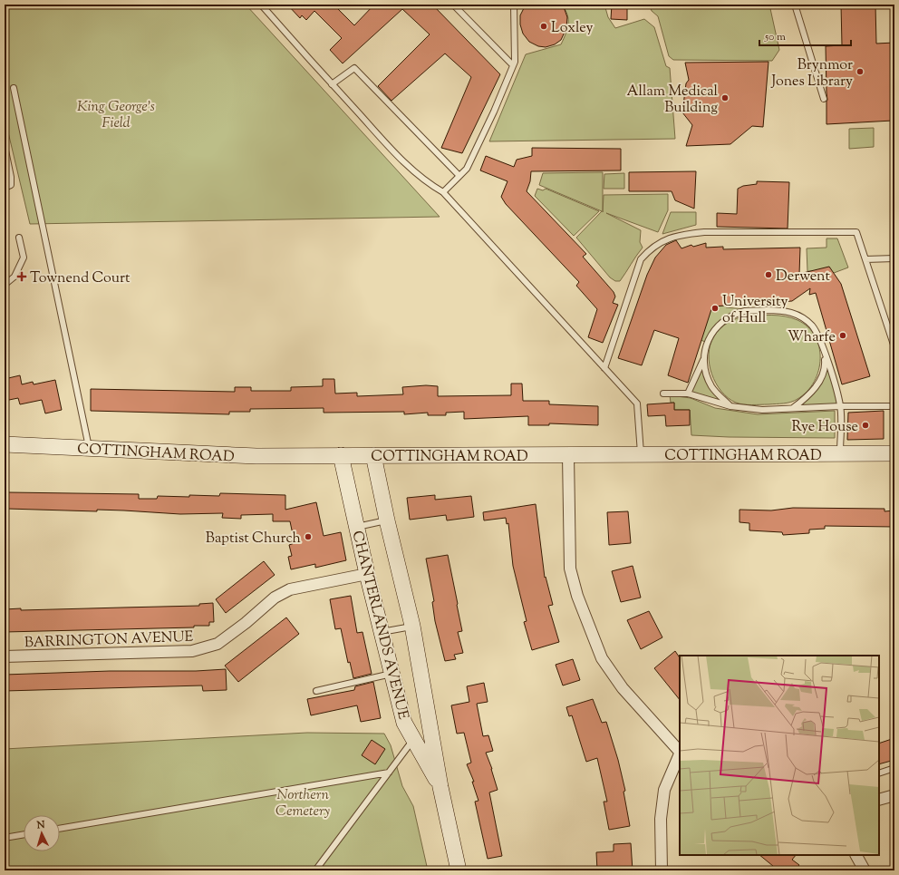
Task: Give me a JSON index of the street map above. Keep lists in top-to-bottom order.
{
  "streets": {
    "main road": ["COTTINGHAM ROAD", "CHANTERLANDS AVENUE"],
    "street": ["BARRINGTON AVENUE"]
  },
  "crossings": [
    ["COTTINGHAM ROAD", "CHANTERLANDS AVENUE"],
    ["CHANTERLANDS AVENUE", "BARRINGTON AVENUE"]
  ],
  "parks": ["King George's Field", "Northern Cemetery"],
  "places": {
    "other": [
      "Loxley",
      "Brynmor Jones Library",
      "Allam Medical Building",
      "Derwent",
      "University of Hull",
      "Wharfe",
      "Rye House",
      "Baptist Church"
    ],
    "health": ["Townend Court"]
  },
  "scale_bar": "50 m",
  "north": "top"
}
